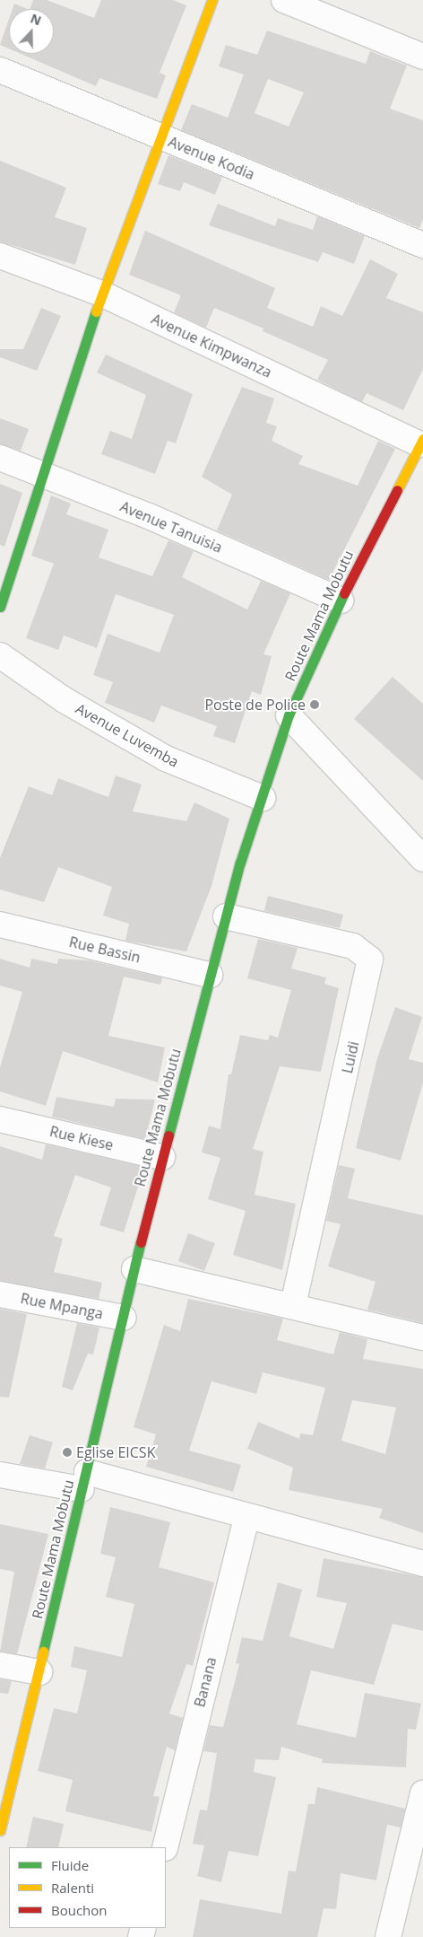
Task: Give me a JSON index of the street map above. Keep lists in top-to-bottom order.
{
  "streets": {
    "street": [
      "Avenue Kodia",
      "Avenue Kimpwanza",
      "Avenue Tanuisia",
      "Route Mama Mobutu",
      "Avenue Luvemba",
      "Rue Bassin",
      "Luidi",
      "Rue Kiese",
      "Rue Mpanga",
      "Banana"
    ]
  },
  "crossings": [
    ["Avenue Kimpwanza", "Route Mama Mobutu"],
    ["Avenue Tanuisia", "Route Mama Mobutu"],
    ["Route Mama Mobutu", "Avenue Luvemba"],
    ["Route Mama Mobutu", "Rue Bassin"],
    ["Route Mama Mobutu", "Luidi"],
    ["Route Mama Mobutu", "Rue Kiese"],
    ["Route Mama Mobutu", "Rue Mpanga"]
  ],
  "places": ["Poste de Police", "Eglise EICSK"],
  "legend": ["Fluide", "Ralenti", "Bouchon"],
  "north": "top"
}
